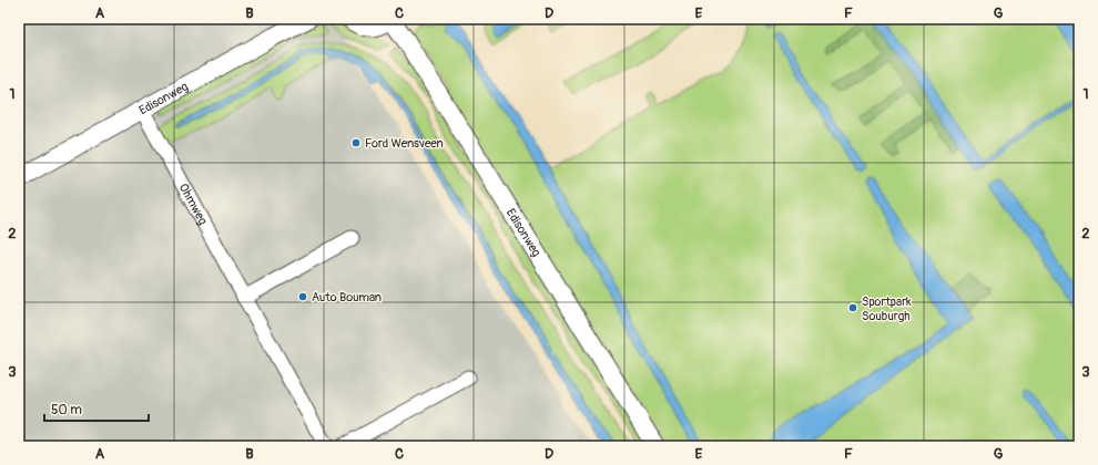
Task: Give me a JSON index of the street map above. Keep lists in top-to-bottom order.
{
  "streets": {
    "street": ["Edisonweg", "Ohmweg"]
  },
  "crossings": [
    ["Edisonweg", "Ohmweg"]
  ],
  "places": ["Ford Wensveen", "Auto Bouman", "Sportpark Souburgh"],
  "scale_bar": "50 m",
  "grid": {
    "columns": [
      "A",
      "B",
      "C",
      "D",
      "E",
      "F",
      "G"
    ],
    "rows": ["1", "2", "3"]
  }
}
